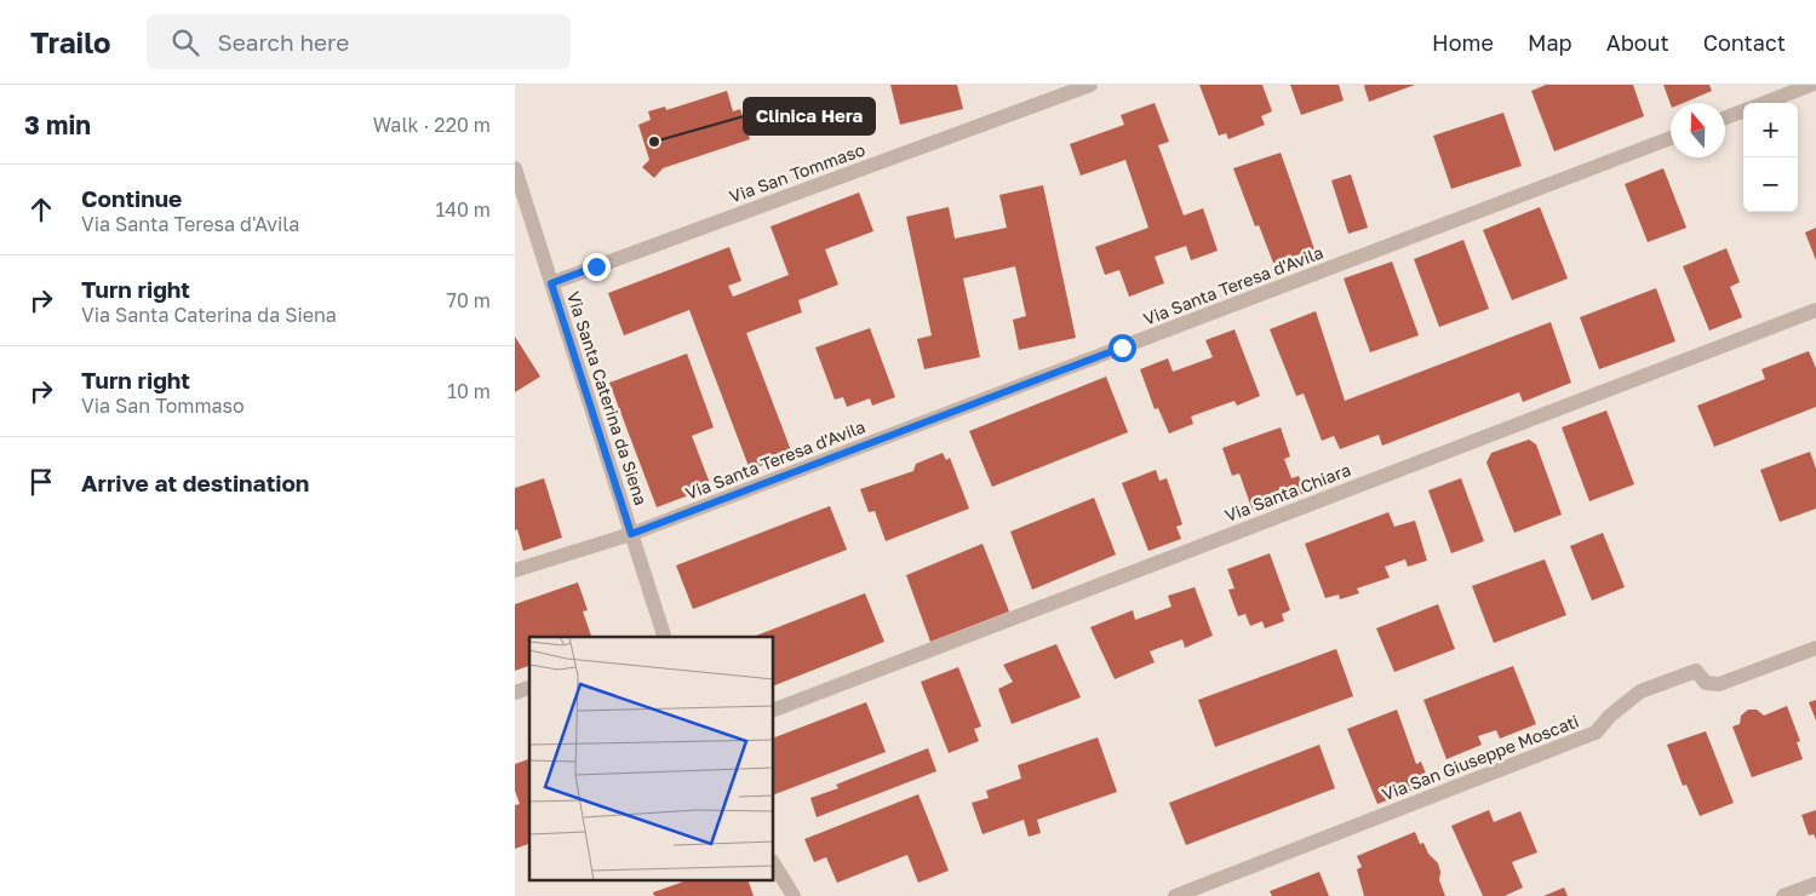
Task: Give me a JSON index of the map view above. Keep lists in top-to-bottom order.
{
  "streets": {
    "street": [
      "Via San Tommaso",
      "Via Santa Teresa d'Avila",
      "Via Santa Caterina da Siena",
      "Via Santa Chiara",
      "Via San Giuseppe Moscati"
    ]
  },
  "crossings": [
    ["Via San Tommaso", "Via Santa Caterina da Siena"],
    ["Via Santa Teresa d'Avila", "Via Santa Caterina da Siena"]
  ],
  "places": ["Clinica Hera"],
  "north": "top",
  "page": {
    "header": "Trailo",
    "search": "Search here",
    "nav": [
      "Home",
      "Map",
      "About",
      "Contact"
    ],
    "heading": ["3 min", "Walk · 220 m"],
    "map_buttons": ["+", "−"],
    "list": [
      ["Continue", "Via Santa Teresa d'Avila", "140 m"],
      ["Turn right", "Via Santa Caterina da Siena", "70 m"],
      ["Turn right", "Via San Tommaso", "10 m"],
      "Arrive at destination"
    ]
  }
}
